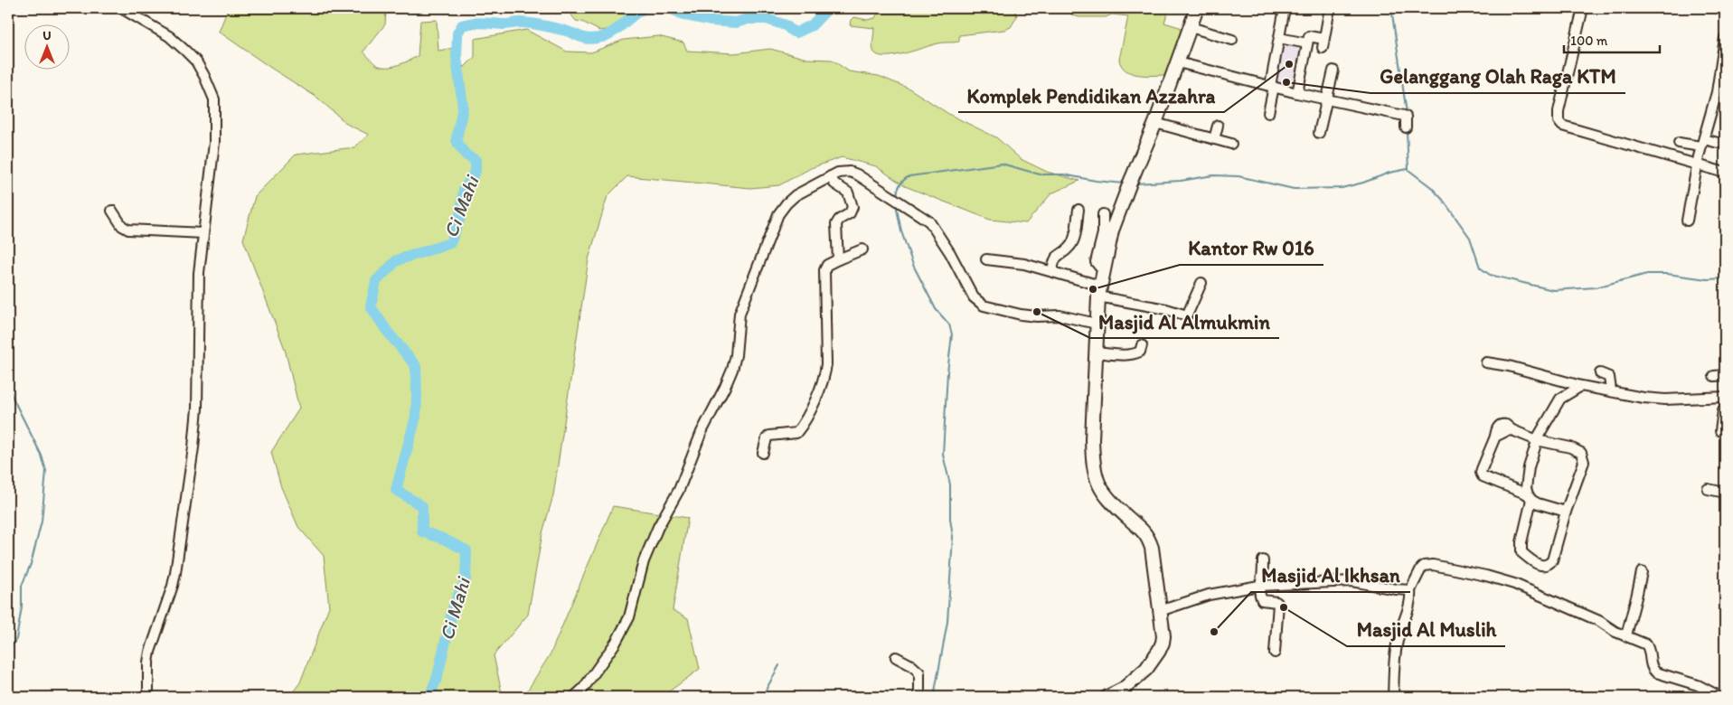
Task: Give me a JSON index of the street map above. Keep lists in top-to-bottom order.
{
  "water": ["Ci Mahi"],
  "places": [
    "Komplek Pendidikan Azzahra",
    "Gelanggang Olah Raga KTM",
    "Kantor Rw 016",
    "Masjid Al Almukmin",
    "Masjid Al Muslih",
    "Masjid Al Ikhsan"
  ],
  "scale_bar": "100 m",
  "north": "top"
}
